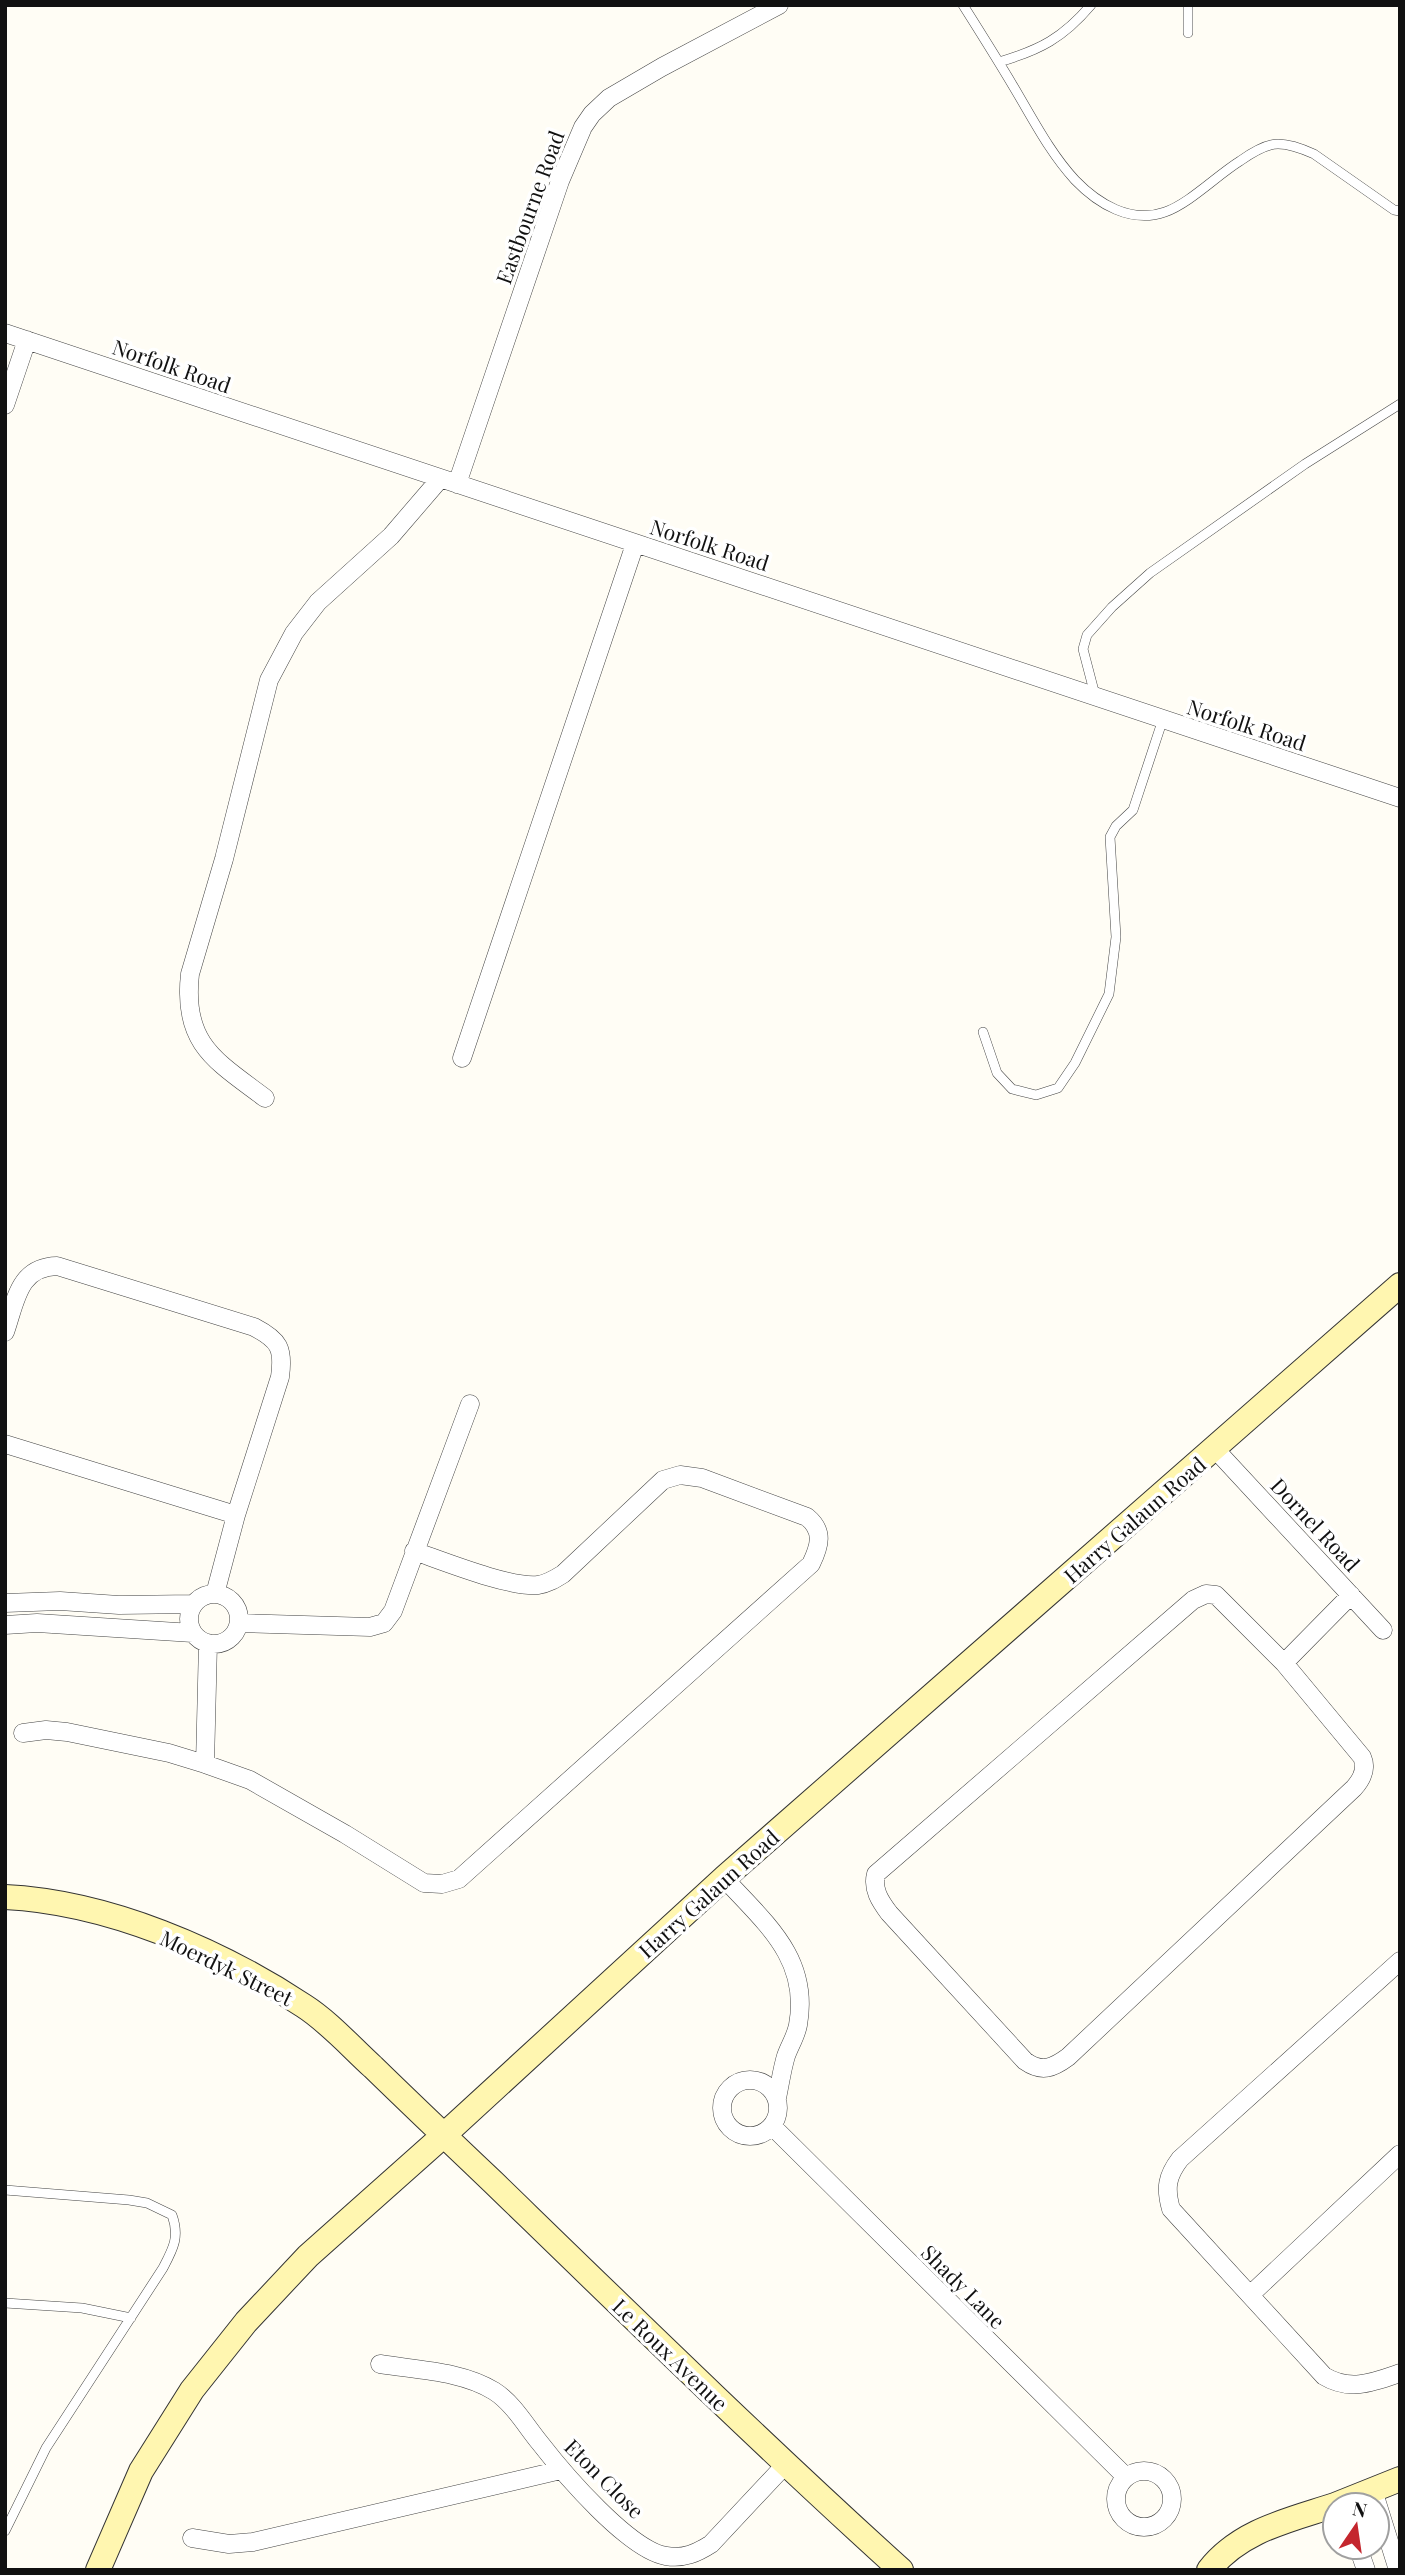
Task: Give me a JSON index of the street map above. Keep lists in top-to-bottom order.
{
  "streets": {
    "main road": ["Harry Galaun Road", "Moerdyk Street", "Le Roux Avenue"],
    "street": [
      "Eastbourne Road",
      "Norfolk Road",
      "Dornel Road",
      "Shady Lane",
      "Eton Close"
    ]
  },
  "crossings": [
    ["Eastbourne Road", "Norfolk Road"],
    ["Harry Galaun Road", "Dornel Road"],
    ["Harry Galaun Road", "Moerdyk Street"],
    ["Harry Galaun Road", "Le Roux Avenue"],
    ["Moerdyk Street", "Le Roux Avenue"],
    ["Le Roux Avenue", "Eton Close"]
  ],
  "north": "top"
}
